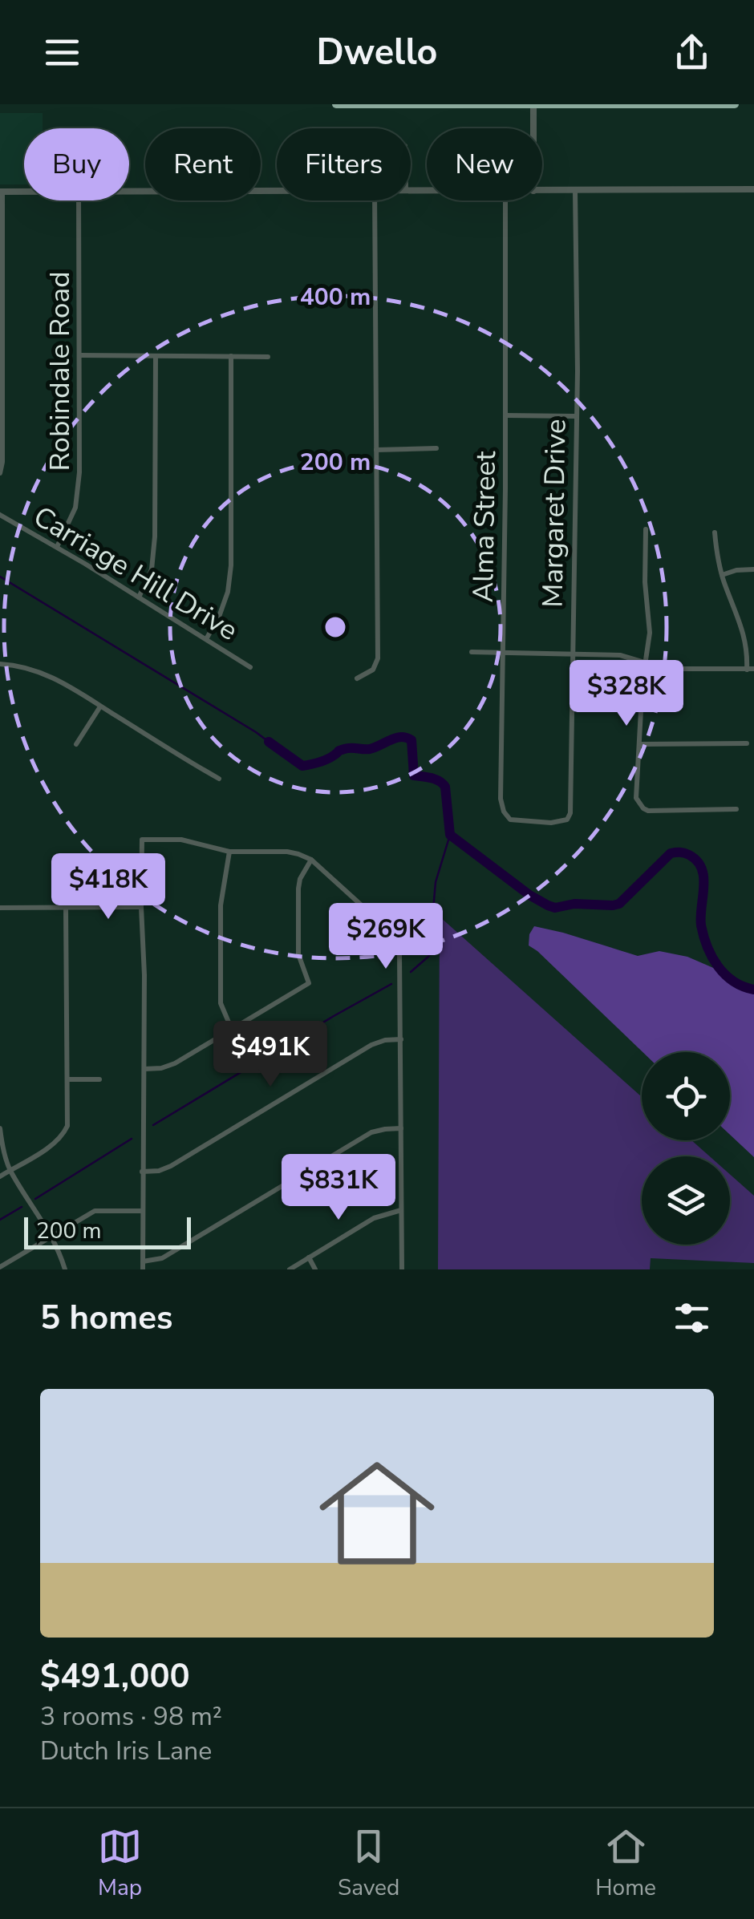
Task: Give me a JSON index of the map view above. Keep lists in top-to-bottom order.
{
  "streets": {
    "street": [
      "Robindale Road",
      "Margaret Drive",
      "Alma Street",
      "Carriage Hill Drive"
    ]
  },
  "crossings": [
    ["Robindale Road", "Carriage Hill Drive"],
    ["Margaret Drive", "Alma Street"]
  ],
  "scale_bar": "200 m",
  "page": {
    "header": "Dwello",
    "chip": [
      "Buy",
      "Rent",
      "Filters",
      "New"
    ],
    "price": [
      "$328K",
      "$418K",
      "$269K",
      "$491K",
      "$831K"
    ],
    "scale": "200 m",
    "heading": "5 homes",
    "list": [
      {
        "name": "$491,000",
        "note": "3 rooms · 98 m² · Dutch Iris Lane"
      }
    ],
    "tabs": ["Map", "Saved", "Home"]
  },
  "rings": ["400 m", "200 m"]
}
